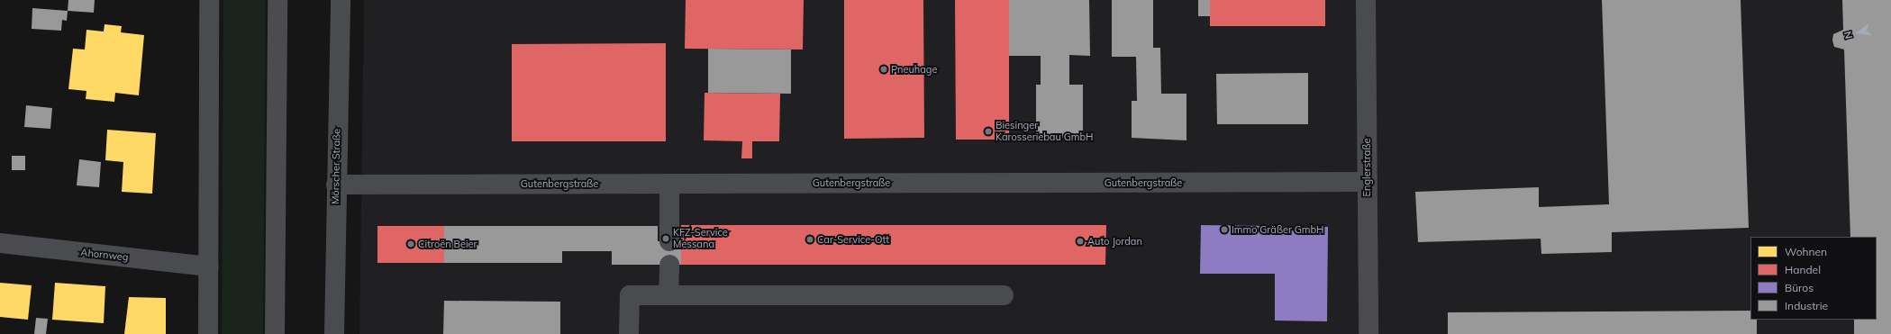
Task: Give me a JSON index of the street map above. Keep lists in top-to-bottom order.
{
  "streets": {
    "street": [
      "Mörscher Straße",
      "Englerstraße",
      "Gutenbergstraße",
      "Ahornweg"
    ]
  },
  "crossings": [
    ["Mörscher Straße", "Gutenbergstraße"],
    ["Englerstraße", "Gutenbergstraße"]
  ],
  "places": [
    "Pneuhage",
    "Biesinger Karosseriebau GmbH",
    "Immo Gräßer GmbH",
    "KFZ-Service Messana",
    "Car-Service-Ott",
    "Auto Jordan",
    "Citroën Beier"
  ],
  "legend": [
    "Wohnen",
    "Handel",
    "Büros",
    "Industrie"
  ],
  "north": "left"
}
